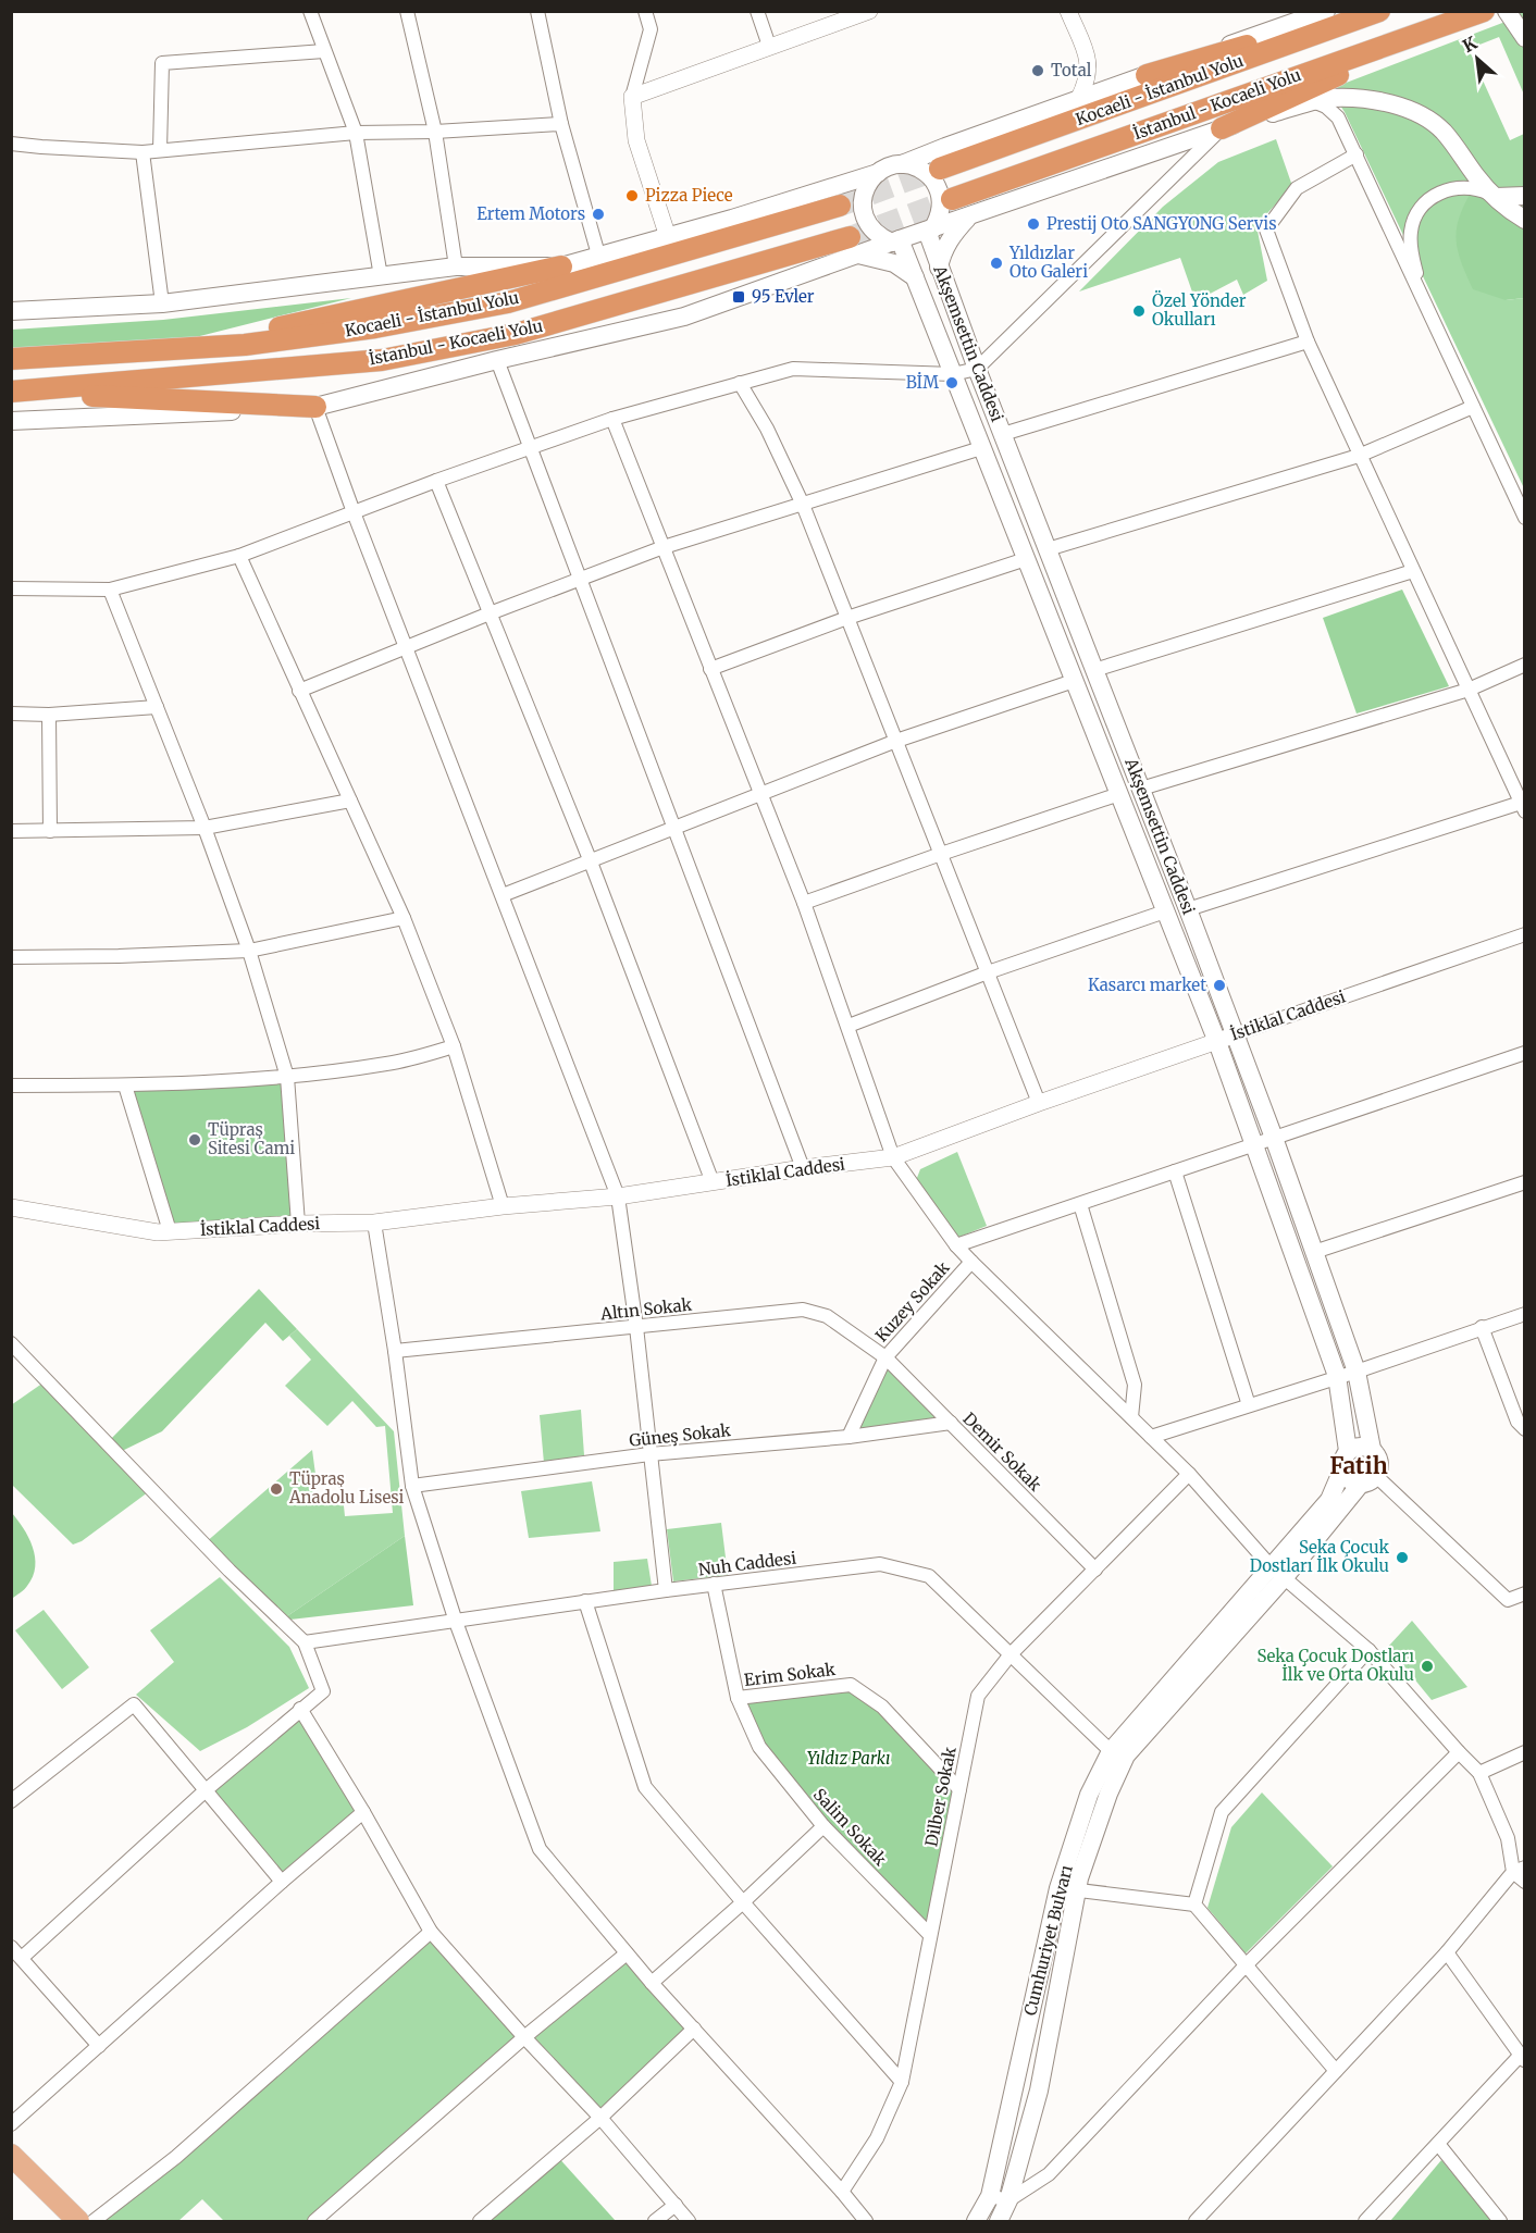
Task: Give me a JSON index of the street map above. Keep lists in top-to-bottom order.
{
  "streets": {
    "highway": ["Kocaeli - İstanbul Yolu", "İstanbul - Kocaeli Yolu"],
    "main road": ["Akşemsettin Caddesi", "Cumhuriyet Bulvarı"],
    "street": [
      "İstiklal Caddesi",
      "Kuzey Sokak",
      "Altın Sokak",
      "Güneş Sokak",
      "Demir Sokak",
      "Nuh Caddesi",
      "Erim Sokak",
      "Dilber Sokak",
      "Salim Sokak"
    ]
  },
  "crossings": [
    ["Akşemsettin Caddesi", "İstiklal Caddesi"],
    ["Akşemsettin Caddesi", "Cumhuriyet Bulvarı"],
    ["Kuzey Sokak", "Altın Sokak"],
    ["Kuzey Sokak", "Güneş Sokak"],
    ["Kuzey Sokak", "Demir Sokak"],
    ["Altın Sokak", "Demir Sokak"],
    ["Güneş Sokak", "Demir Sokak"],
    ["Demir Sokak", "Dilber Sokak"],
    ["Nuh Caddesi", "Dilber Sokak"],
    ["Nuh Caddesi", "Salim Sokak"],
    ["Nuh Caddesi", "Cumhuriyet Bulvarı"],
    ["Erim Sokak", "Dilber Sokak"],
    ["Erim Sokak", "Salim Sokak"],
    ["Dilber Sokak", "Salim Sokak"]
  ],
  "districts": ["Fatih"],
  "parks": ["Yıldız Parkı"],
  "places": {
    "other": [
      "Total",
      "Pizza Piece",
      "Ertem Motors",
      "Prestij Oto SANGYONG Servis",
      "Yıldızlar Oto Galeri",
      "Özel Yönder Okulları",
      "BİM",
      "Kasarcı market",
      "Tüpraş Sitesi Cami",
      "Tüpraş Anadolu Lisesi",
      "Seka Çocuk Dostları İlk Okulu",
      "Seka Çocuk Dostları İlk ve Orta Okulu"
    ],
    "transit": ["95 Evler"]
  },
  "north": "top left"
}
